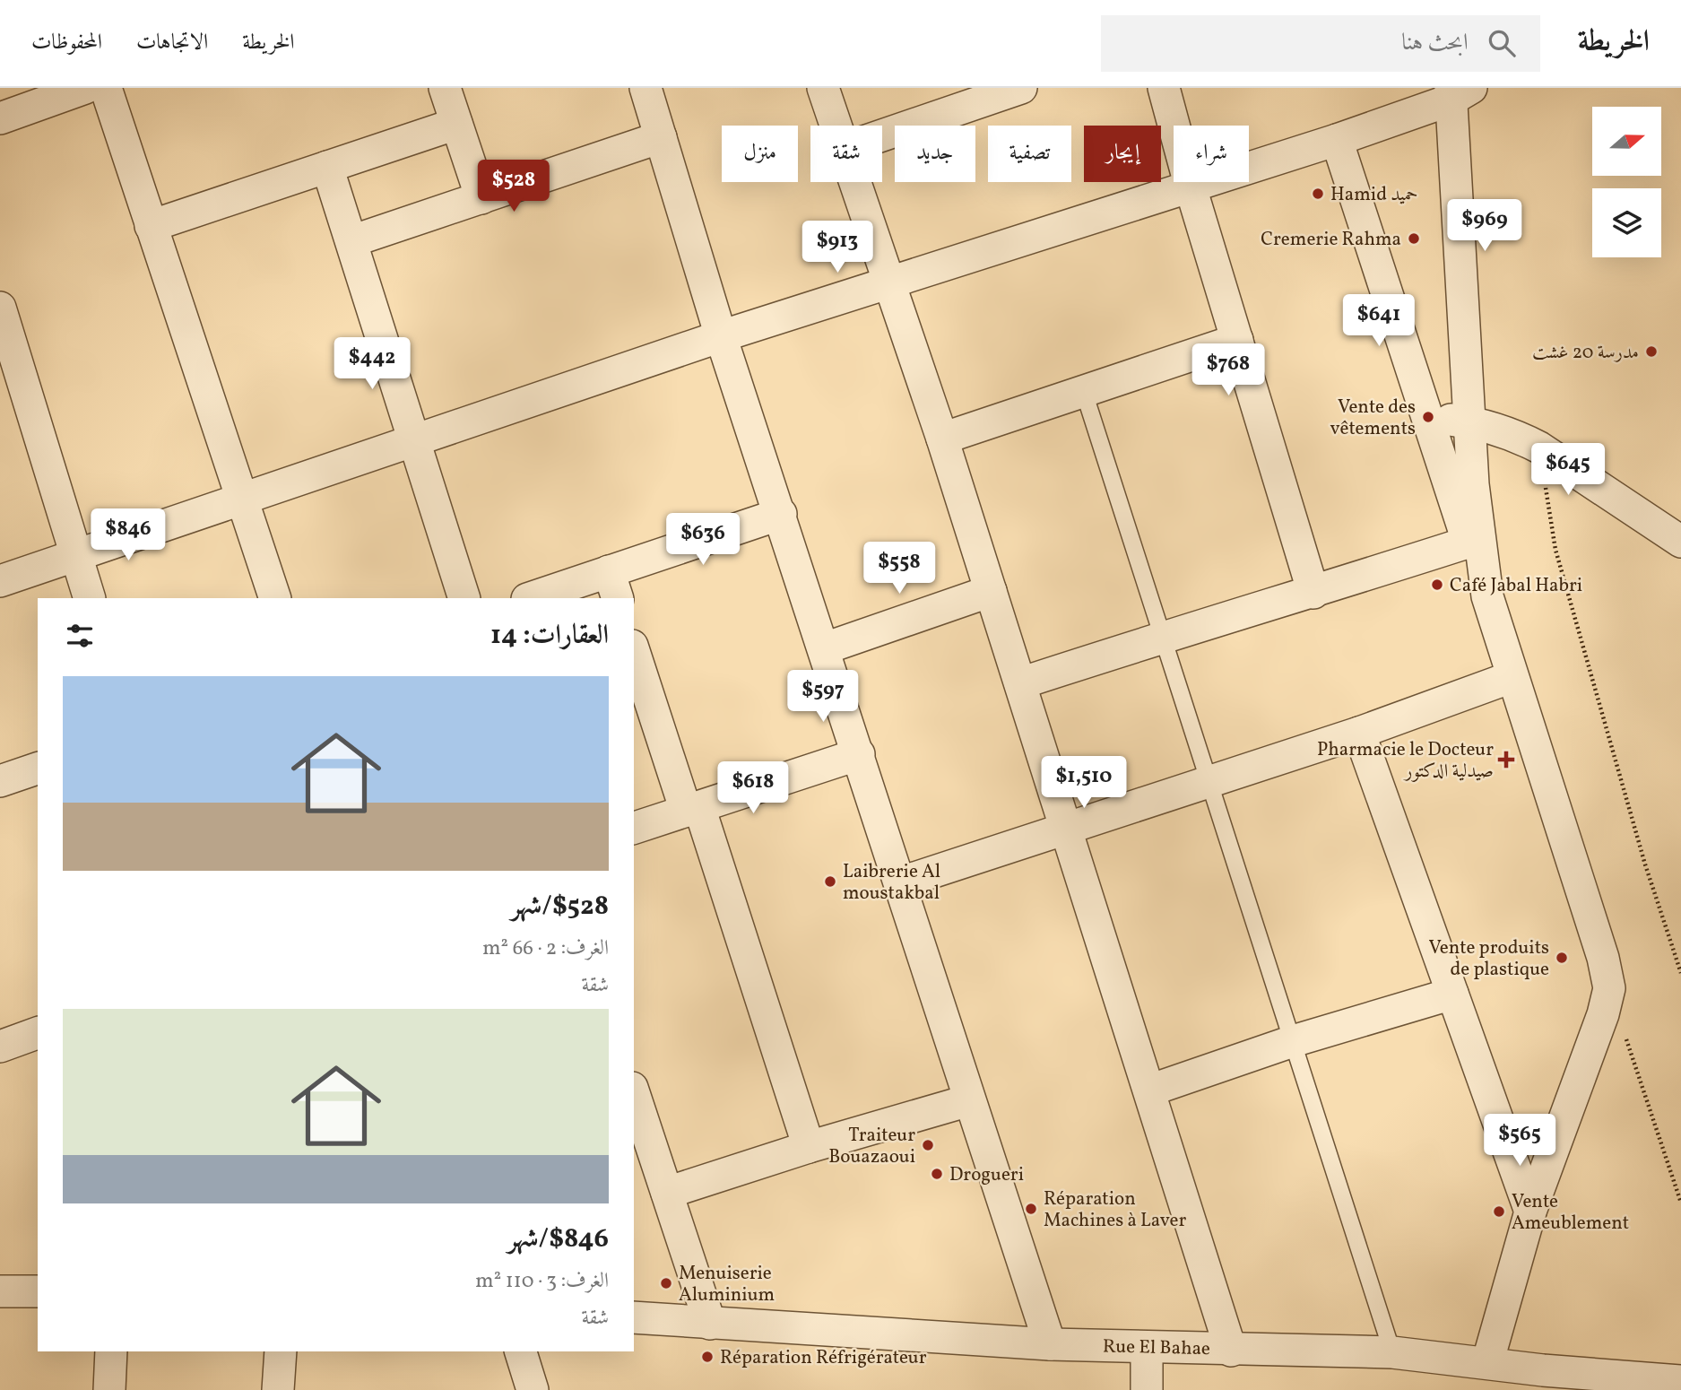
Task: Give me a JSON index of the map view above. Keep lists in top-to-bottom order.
{
  "streets": {
    "street": ["Rue El Bahae"]
  },
  "places": {
    "other": [
      "Hamid حميد",
      "Cremerie Rahma",
      "مدرسة 20 غشت",
      "Vente des vêtements",
      "Café Jabal Habri",
      "Laibrerie Al moustakbal",
      "Vente produits de plastique",
      "Traiteur Bouazaoui",
      "Drogueri",
      "Réparation Machines à Laver",
      "Vente Ameublement",
      "Menuiserie Aluminium",
      "Réparation Réfrigérateur"
    ],
    "health": ["Pharmacie le Docteur صيدلية الدكتور"]
  },
  "north": "right",
  "page": {
    "header": "الخريطة",
    "search": "ابحث هنا",
    "nav": ["الخريطة", "الاتجاهات", "المحفوظات"],
    "chip": [
      "شراء",
      "إيجار",
      "تصفية",
      "جديد",
      "شقة",
      "منزل"
    ],
    "price": [
      "$528",
      "$969",
      "$913",
      "$641",
      "$442",
      "$768",
      "$645",
      "$846",
      "$636",
      "$558",
      "$597",
      "$1,510",
      "$618",
      "$565"
    ],
    "heading": "العقارات: 14",
    "list": [
      {
        "name": "$528/شهر",
        "note": "الغرف: 2 · 66 m² · شقة"
      },
      {
        "name": "$846/شهر",
        "note": "الغرف: 3 · 110 m² · شقة"
      }
    ]
  }
}
